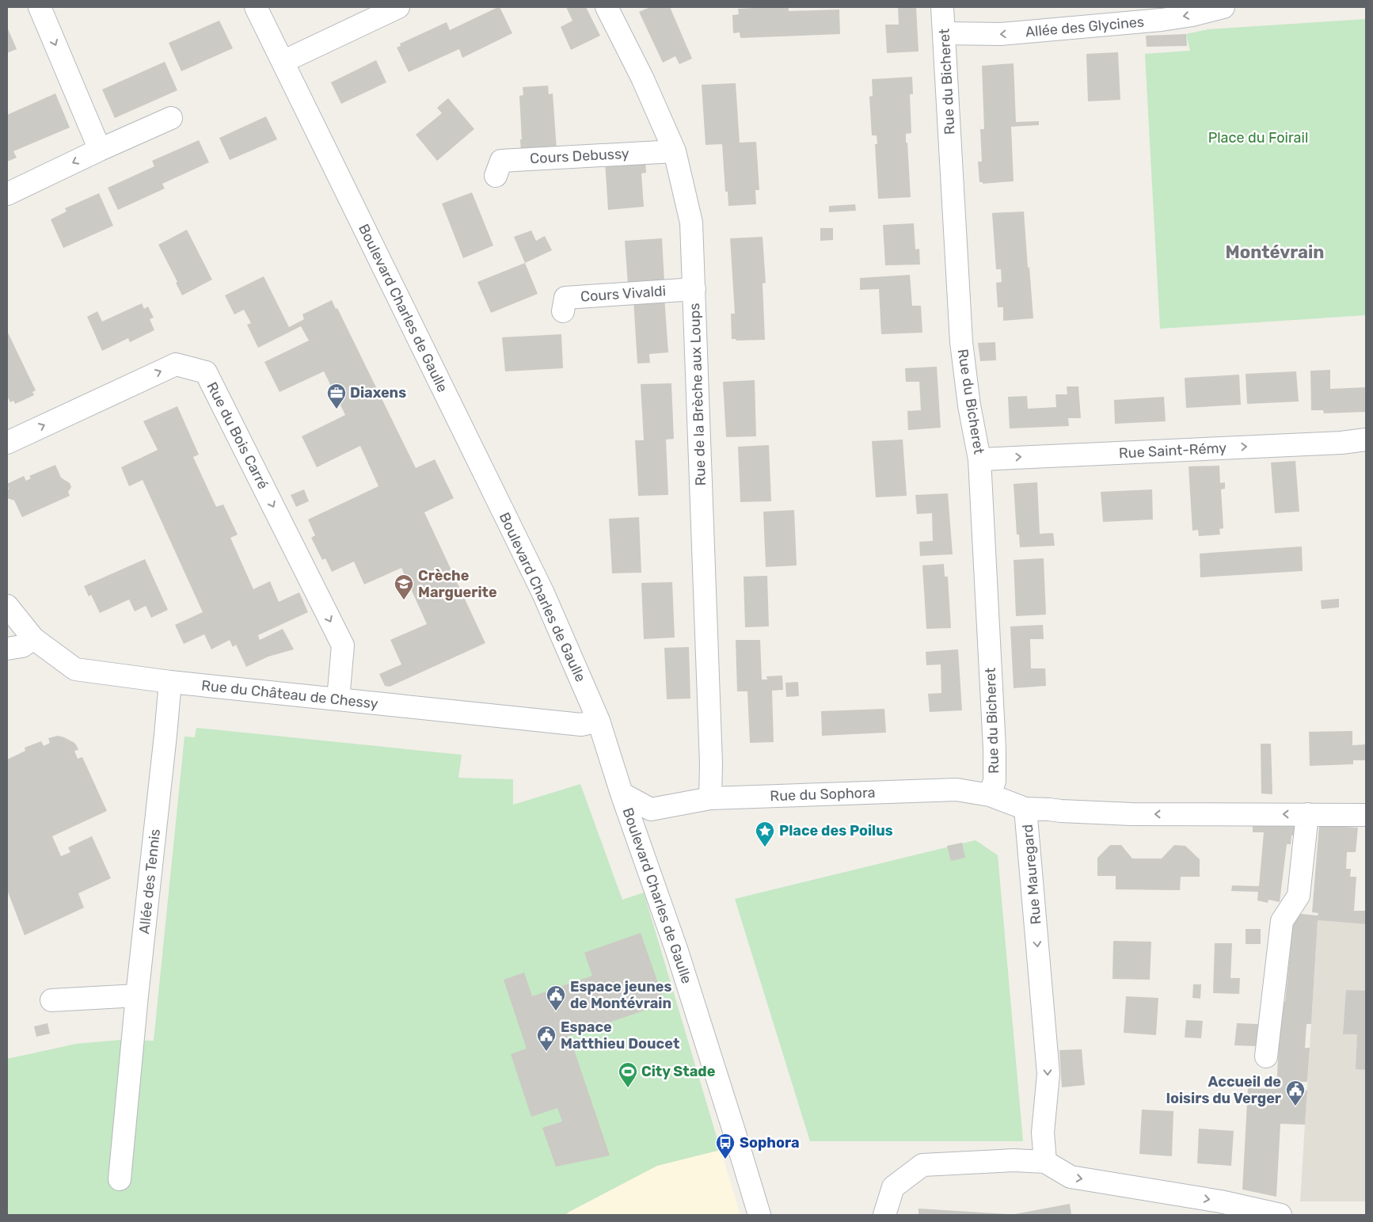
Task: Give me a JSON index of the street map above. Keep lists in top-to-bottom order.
{
  "streets": {
    "street": [
      "Allée des Glycines",
      "Rue du Bicheret",
      "Cours Debussy",
      "Cours Vivaldi",
      "Boulevard Charles de Gaulle",
      "Rue de la Brèche aux Loups",
      "Rue du Bois Carré",
      "Rue Saint-Rémy",
      "Rue du Château de Chessy",
      "Rue du Sophora",
      "Rue Mauregard",
      "Allée des Tennis"
    ]
  },
  "crossings": [
    ["Allée des Glycines", "Rue du Bicheret"],
    ["Rue du Bicheret", "Rue Saint-Rémy"],
    ["Rue du Bicheret", "Rue du Sophora"],
    ["Cours Debussy", "Rue de la Brèche aux Loups"],
    ["Cours Vivaldi", "Rue de la Brèche aux Loups"],
    ["Boulevard Charles de Gaulle", "Rue du Château de Chessy"],
    ["Boulevard Charles de Gaulle", "Rue du Sophora"],
    ["Rue de la Brèche aux Loups", "Rue du Sophora"],
    ["Rue du Bois Carré", "Rue du Château de Chessy"],
    ["Rue du Château de Chessy", "Allée des Tennis"],
    ["Rue du Sophora", "Rue Mauregard"]
  ],
  "one_way": ["Allée des Glycines", "Rue Saint-Rémy"],
  "districts": ["Montévrain"],
  "parks": ["Place du Foirail"],
  "places": {
    "office": ["Diaxens"],
    "school or university": ["Crèche Marguerite"],
    "place": ["Place des Poilus"],
    "public building": ["Espace jeunes de Montévrain", "Espace Matthieu Doucet", "Accueil de loisirs du Verger"],
    "sports": ["City Stade"],
    "bus stop": ["Sophora"]
  }
}
